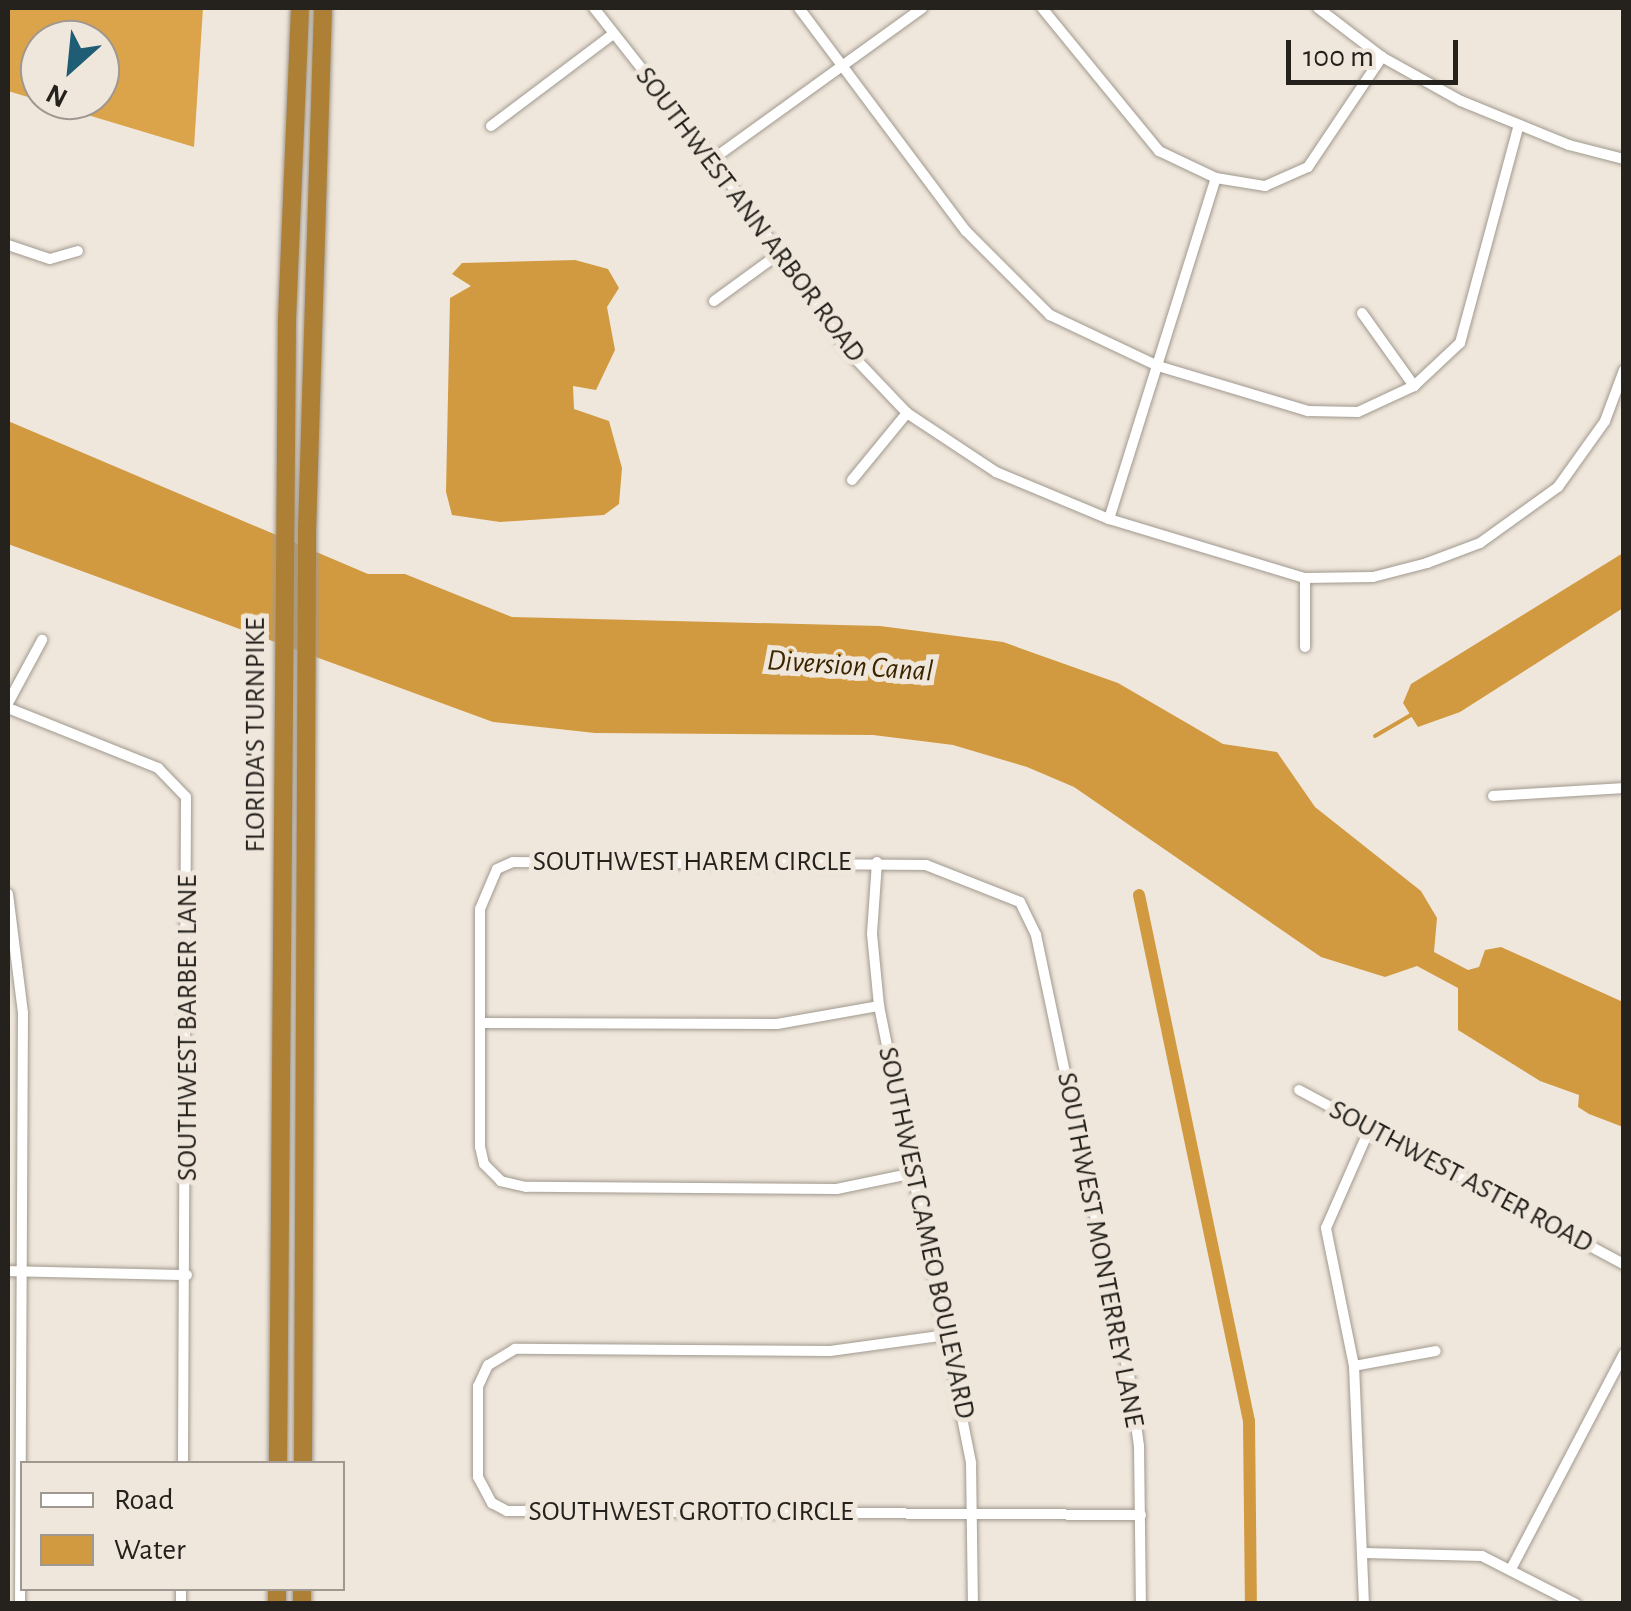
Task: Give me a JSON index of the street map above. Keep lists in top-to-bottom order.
{
  "streets": {
    "highway": ["FLORIDA'S TURNPIKE"],
    "street": [
      "SOUTHWEST ANN ARBOR ROAD",
      "SOUTHWEST HAREM CIRCLE",
      "SOUTHWEST BARBER LANE",
      "SOUTHWEST ASTER ROAD",
      "SOUTHWEST CAMEO BOULEVARD",
      "SOUTHWEST MONTERREY LANE",
      "SOUTHWEST GROTTO CIRCLE"
    ]
  },
  "crossings": [
    ["SOUTHWEST HAREM CIRCLE", "SOUTHWEST CAMEO BOULEVARD"],
    ["SOUTHWEST HAREM CIRCLE", "SOUTHWEST MONTERREY LANE"],
    ["SOUTHWEST CAMEO BOULEVARD", "SOUTHWEST GROTTO CIRCLE"],
    ["SOUTHWEST MONTERREY LANE", "SOUTHWEST GROTTO CIRCLE"]
  ],
  "water": ["Diversion Canal"],
  "legend": ["Road", "Water"],
  "scale_bar": "100 m",
  "north": "bottom left"
}
